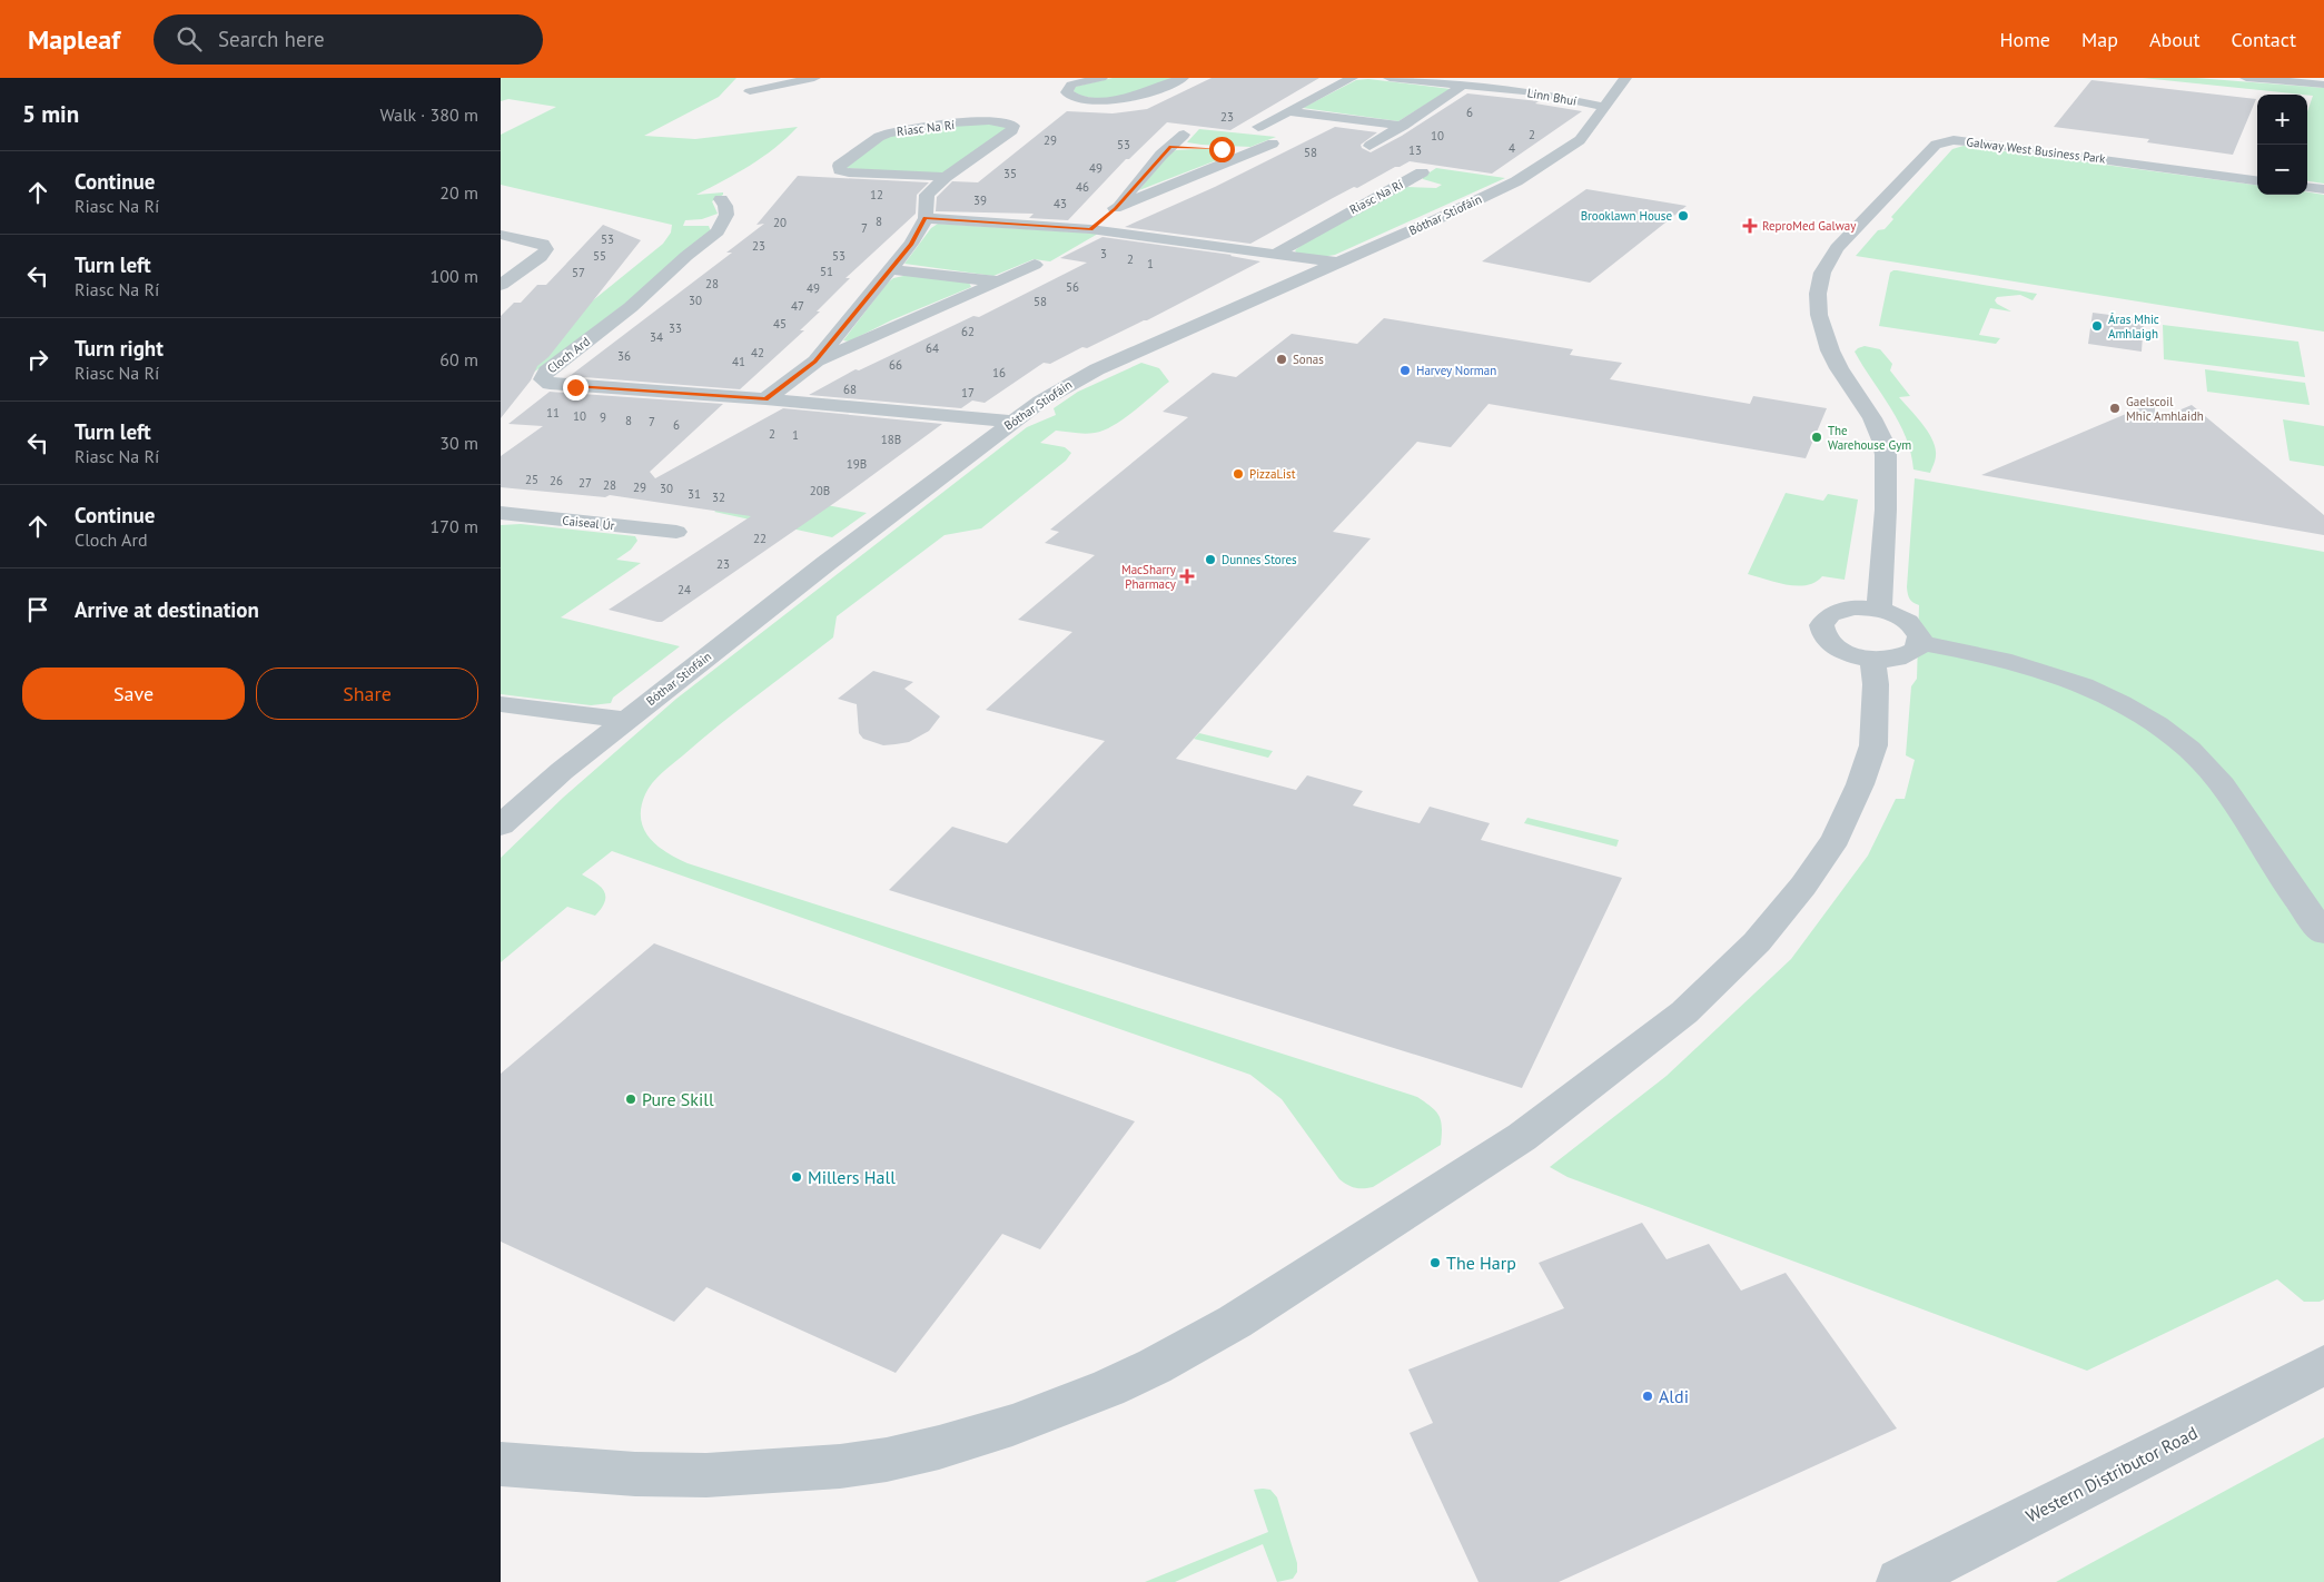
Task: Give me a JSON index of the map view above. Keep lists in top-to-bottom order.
{
  "streets": {
    "street": [
      "Linn Bhuí",
      "Riasc Na Rí",
      "Galway West Business Park",
      "Bóthar Stiofáin",
      "Cloch Ard",
      "Caiseal Úr",
      "Western Distributor Road"
    ]
  },
  "crossings": [
    ["Linn Bhuí", "Bóthar Stiofáin"],
    ["Bóthar Stiofáin", "Cloch Ard"]
  ],
  "places": {
    "other": [
      "Brooklawn House",
      "Áras Mhic Amhlaigh",
      "Sonas",
      "Harvey Norman",
      "Gaelscoil Mhic Amhlaidh",
      "The Warehouse Gym",
      "PizzaList",
      "Dunnes Stores",
      "Pure Skill",
      "Millers Hall",
      "The Harp",
      "Aldi"
    ],
    "health": ["ReproMed Galway", "MacSharry Pharmacy"]
  },
  "house_numbers": [
    "6",
    "23",
    "2",
    "10",
    "29",
    "53",
    "4",
    "13",
    "58",
    "49",
    "35",
    "46",
    "12",
    "39",
    "43",
    "8",
    "20",
    "7",
    "53",
    "23",
    "3",
    "55",
    "53",
    "2",
    "1",
    "51",
    "57",
    "28",
    "56",
    "49",
    "30",
    "58",
    "47",
    "45",
    "33",
    "62",
    "34",
    "64",
    "42",
    "36",
    "41",
    "66",
    "16",
    "68",
    "17",
    "11",
    "10",
    "9",
    "8",
    "7",
    "6",
    "2",
    "1",
    "18B",
    "19B",
    "25",
    "26",
    "27",
    "28",
    "29",
    "30",
    "20B",
    "31",
    "32",
    "22",
    "23",
    "24"
  ],
  "page": {
    "header": "Mapleaf",
    "search": "Search here",
    "nav": [
      "Home",
      "Map",
      "About",
      "Contact"
    ],
    "heading": ["5 min", "Walk · 380 m"],
    "map_buttons": ["+", "−"],
    "list": [
      ["Continue", "Riasc Na Rí", "20 m"],
      ["Turn left", "Riasc Na Rí", "100 m"],
      ["Turn right", "Riasc Na Rí", "60 m"],
      ["Turn left", "Riasc Na Rí", "30 m"],
      ["Continue", "Cloch Ard", "170 m"],
      "Arrive at destination"
    ],
    "buttons": ["Save", "Share"]
  }
}
